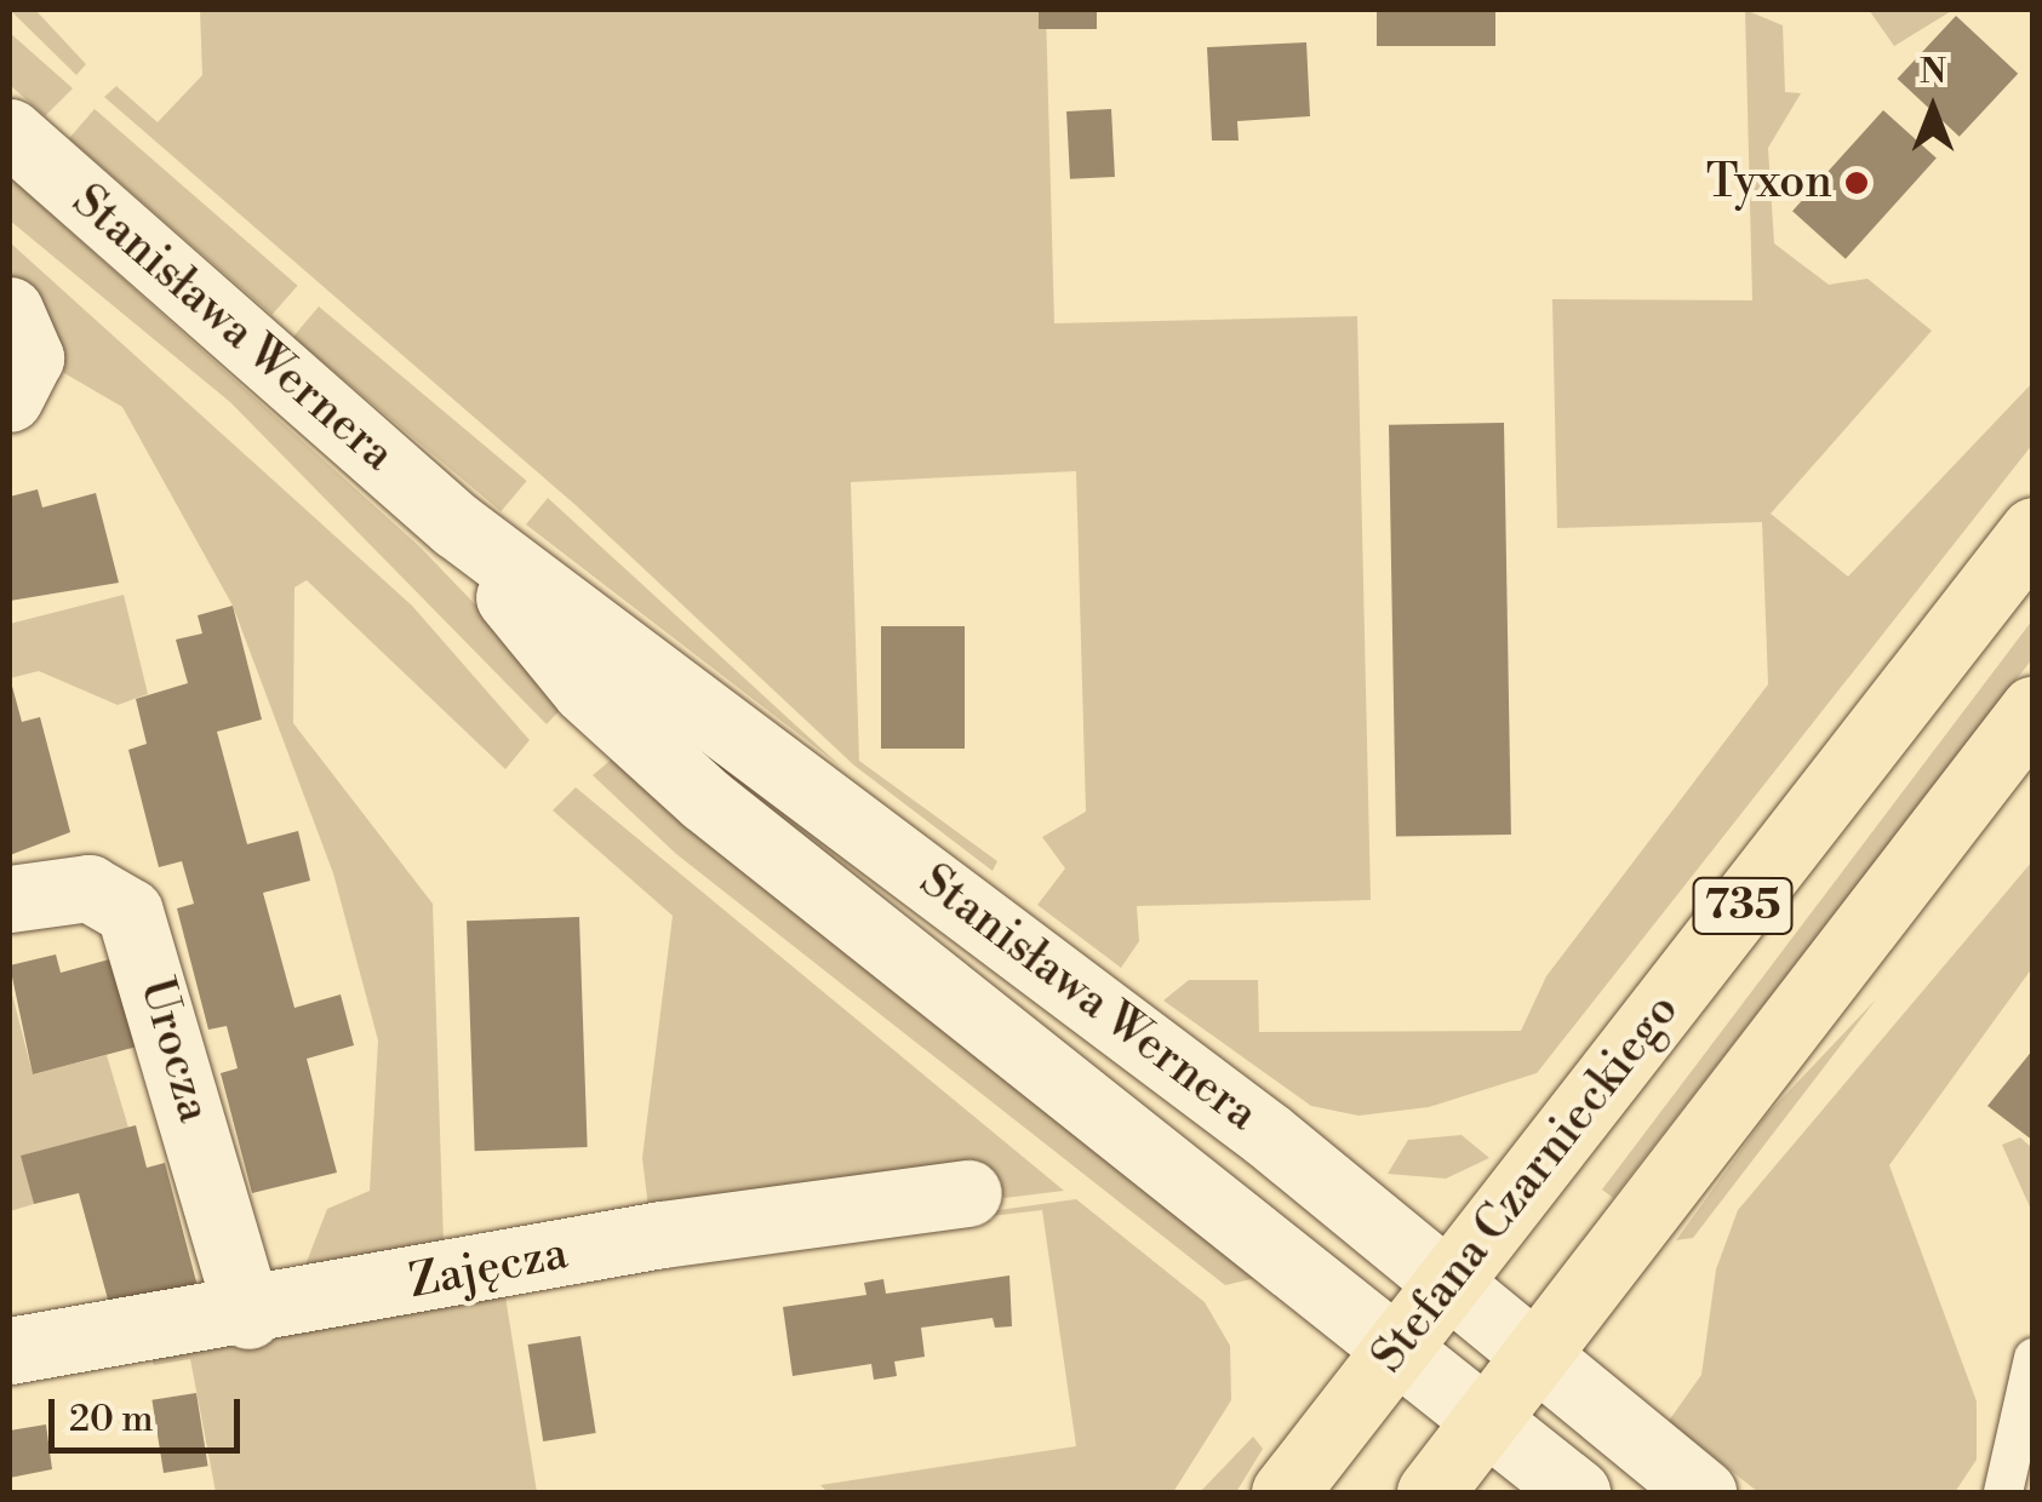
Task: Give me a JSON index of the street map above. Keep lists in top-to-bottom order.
{
  "streets": {
    "main road": ["735", "Stefana Czarnieckiego"],
    "street": ["Stanisława Wernera", "Urocza", "Zajęcza"]
  },
  "crossings": [
    ["Stanisława Wernera", "735"],
    ["Stanisława Wernera", "Stefana Czarnieckiego"],
    ["Urocza", "Zajęcza"]
  ],
  "places": ["Tyxon"],
  "scale_bar": "20 m",
  "north": "top"
}
